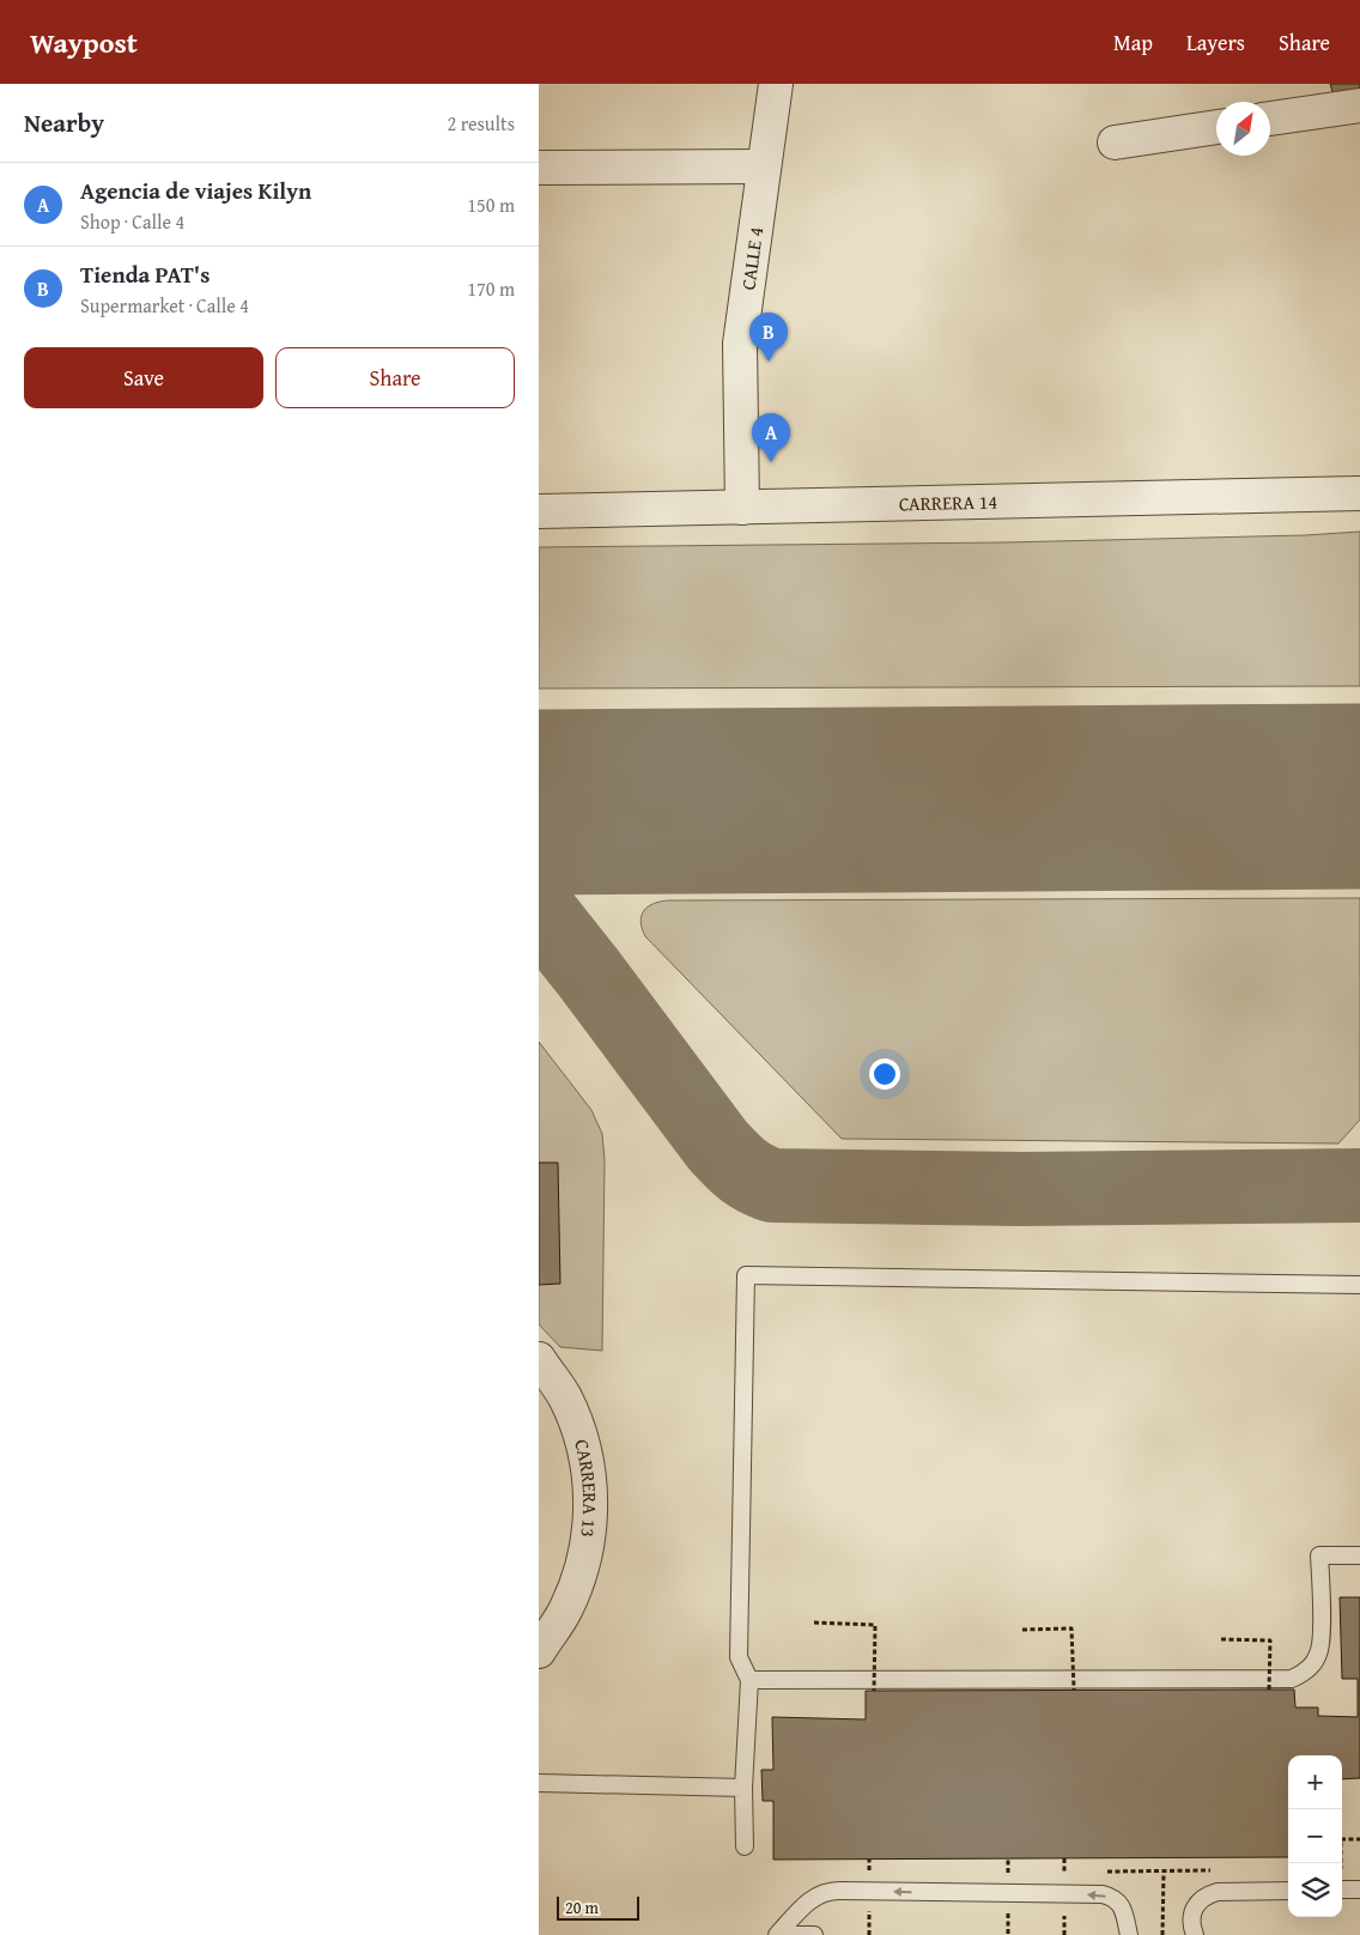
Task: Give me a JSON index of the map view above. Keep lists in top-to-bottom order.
{
  "streets": {
    "street": ["CALLE 4", "CARRERA 14", "CARRERA 13"]
  },
  "crossings": [
    ["CALLE 4", "CARRERA 14"]
  ],
  "scale_bar": "20 m",
  "north": "top right",
  "page": {
    "header": "Waypost",
    "nav": ["Map", "Layers", "Share"],
    "heading": ["Nearby", "2 results"],
    "list": [
      {
        "mark": "A",
        "name": "Agencia de viajes Kilyn",
        "note": "Shop · Calle 4",
        "value": "150 m"
      },
      {
        "mark": "B",
        "name": "Tienda PAT's",
        "note": "Supermarket · Calle 4",
        "value": "170 m"
      }
    ],
    "pins": ["B", "A"],
    "buttons": ["Save", "Share"],
    "map_buttons": ["+", "−"],
    "scale": "20 m"
  }
}
